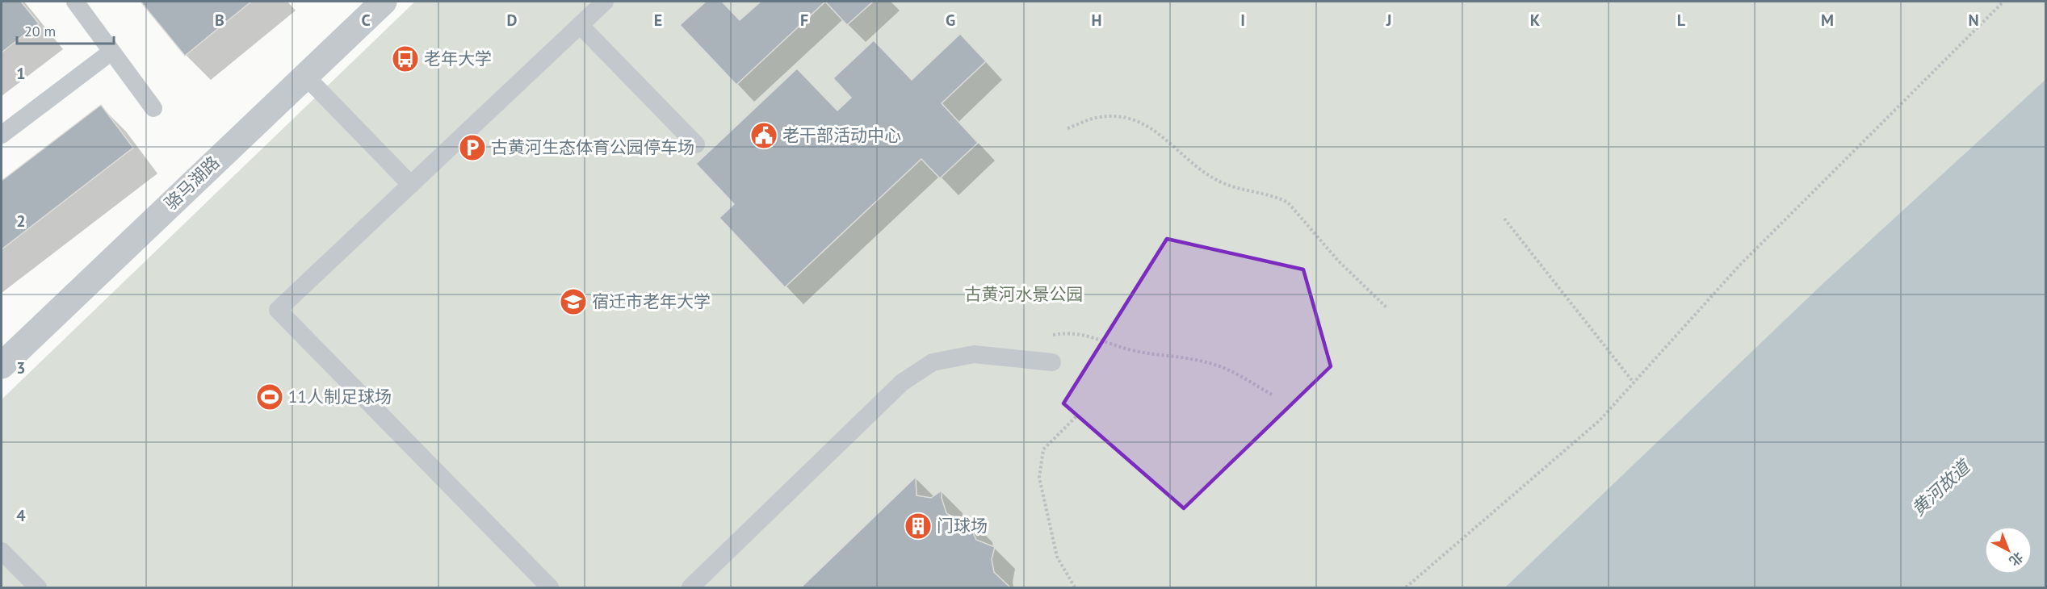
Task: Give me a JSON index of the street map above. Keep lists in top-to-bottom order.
{
  "streets": {
    "street": ["骆马湖路"]
  },
  "water": ["黄河故道"],
  "parks": ["古黄河水景公园"],
  "places": {
    "bus stop": ["老年大学"],
    "public building": ["老干部活动中心"],
    "parking": ["古黄河生态体育公园停车场"],
    "school or university": ["宿迁市老年大学"],
    "sports": ["11人制足球场"],
    "building": ["门球场"]
  },
  "scale_bar": "20 m",
  "north": "bottom right",
  "grid": {
    "columns": [
      "B",
      "C",
      "D",
      "E",
      "F",
      "G",
      "H",
      "I",
      "J",
      "K",
      "L",
      "M",
      "N"
    ],
    "rows": [
      "1",
      "2",
      "3",
      "4"
    ]
  }
}
